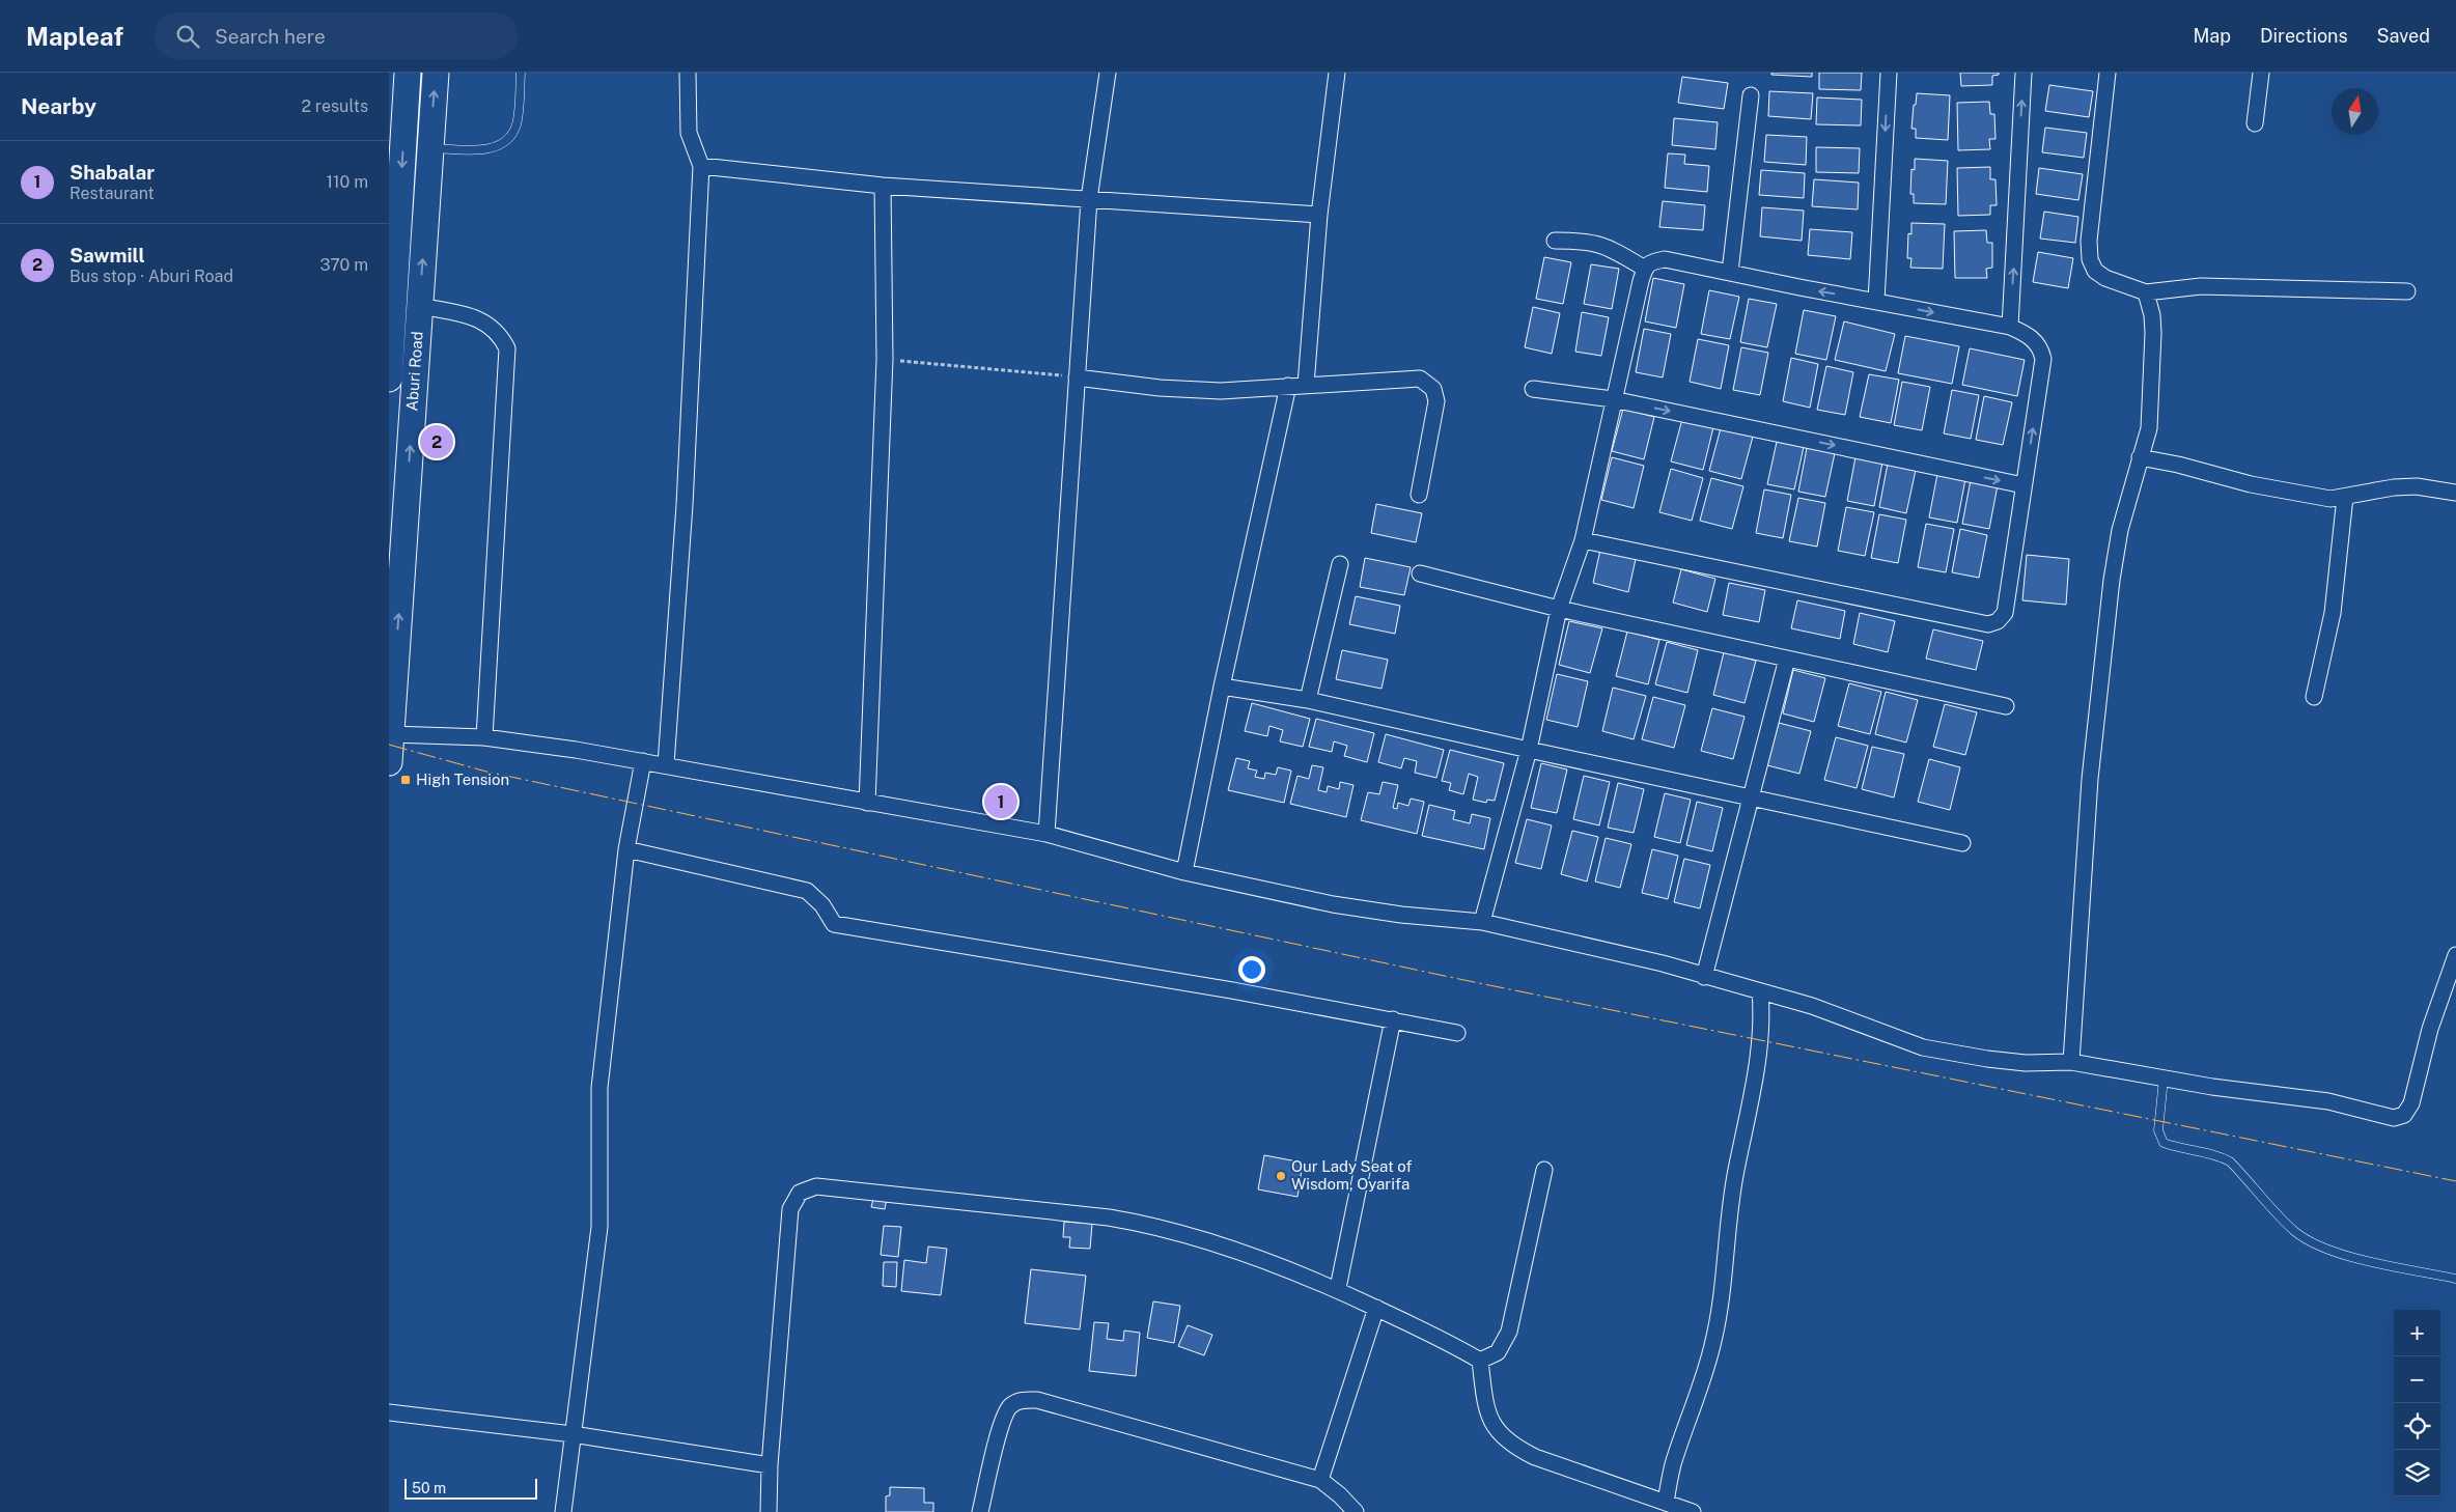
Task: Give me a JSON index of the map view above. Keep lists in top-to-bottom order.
{
  "streets": {
    "highway": ["Aburi Road"]
  },
  "places": {
    "transit": ["High Tension"],
    "other": ["Our Lady Seat of Wisdom, Oyarifa"]
  },
  "scale_bar": "50 m",
  "north": "top",
  "page": {
    "header": "Mapleaf",
    "search": "Search here",
    "nav": ["Map", "Directions", "Saved"],
    "heading": ["Nearby", "2 results"],
    "list": [
      {
        "mark": "1",
        "name": "Shabalar",
        "note": "Restaurant",
        "value": "110 m"
      },
      {
        "mark": "2",
        "name": "Sawmill",
        "note": "Bus stop · Aburi Road",
        "value": "370 m"
      }
    ],
    "pins": ["2", "1"],
    "map_buttons": ["+", "−"],
    "scale": "50 m"
  }
}
